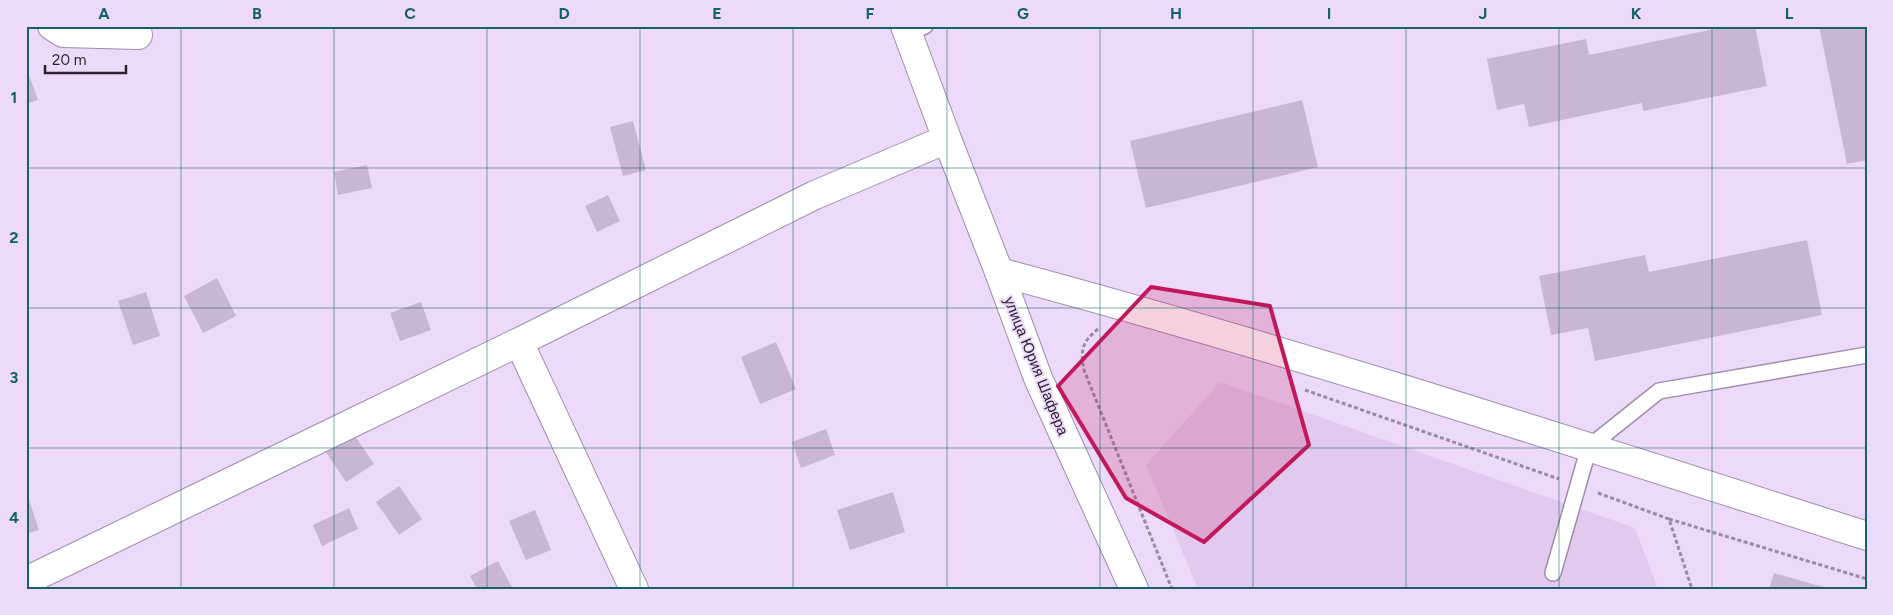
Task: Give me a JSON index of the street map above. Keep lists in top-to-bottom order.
{
  "streets": {
    "street": ["улица Юрия Шафера"]
  },
  "scale_bar": "20 m",
  "grid": {
    "columns": [
      "A",
      "B",
      "C",
      "D",
      "E",
      "F",
      "G",
      "H",
      "I",
      "J",
      "K",
      "L"
    ],
    "rows": [
      "1",
      "2",
      "3",
      "4"
    ]
  }
}
